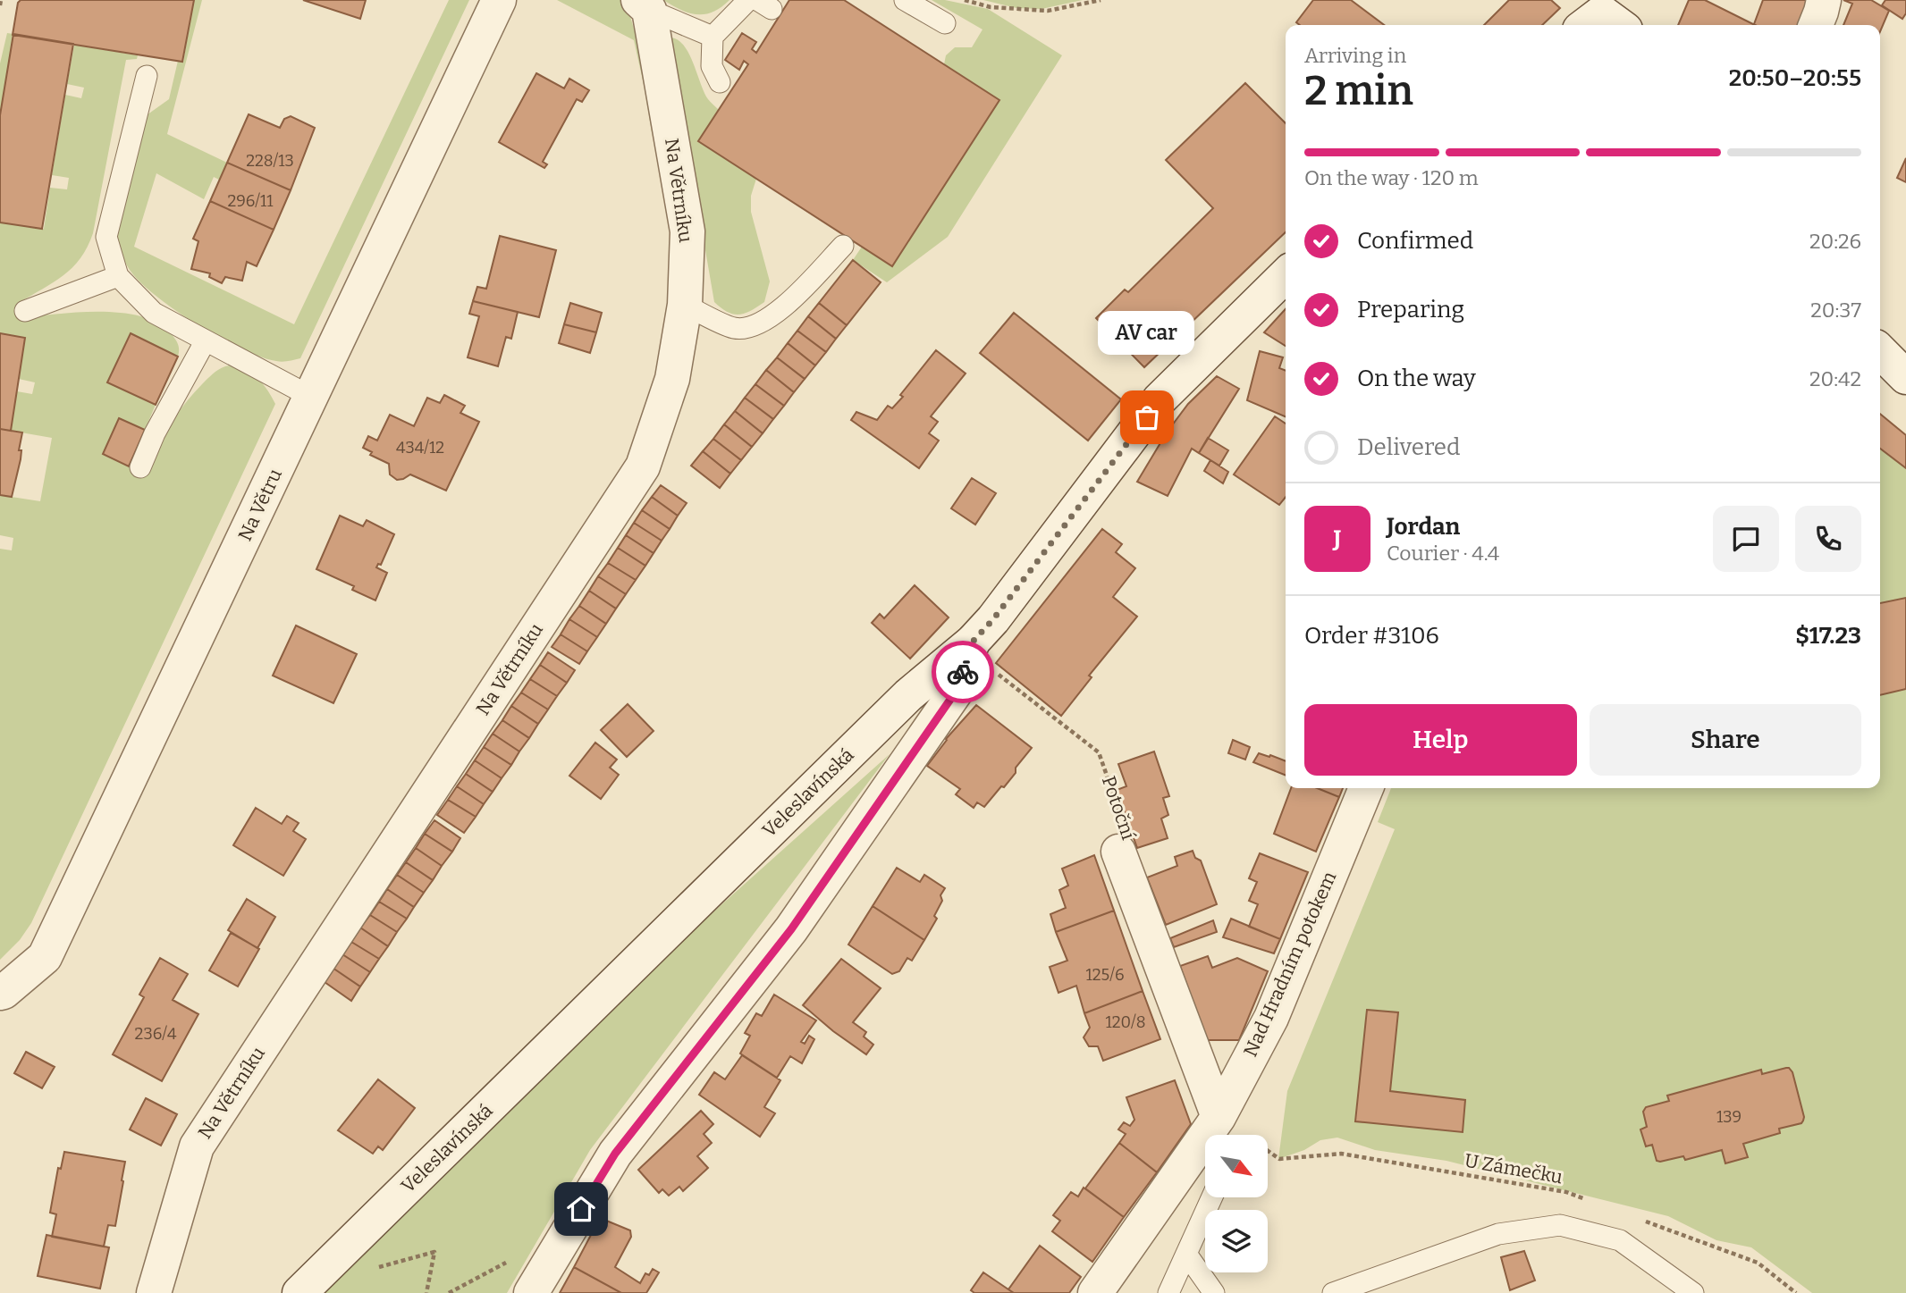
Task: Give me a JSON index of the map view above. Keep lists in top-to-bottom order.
{
  "streets": {
    "street": [
      "Na Větrníku",
      "Na Větru",
      "Veleslavínská",
      "Potoční",
      "Nad Hradním potokem"
    ],
    "path": ["U Zámečku"]
  },
  "crossings": [
    ["Veleslavínská", "Potoční"],
    ["Potoční", "Nad Hradním potokem"],
    ["Potoční", "U Zámečku"],
    ["Nad Hradním potokem", "U Zámečku"]
  ],
  "places": ["AV car"],
  "house_numbers": [
    "228/13",
    "296/11",
    "434/12",
    "125/6",
    "120/8",
    "236/4",
    "139"
  ],
  "north": "bottom right",
  "page": {
    "heading": ["2 min", "Arriving in", "20:50–20:55"],
    "panel": [
      "Jordan",
      "Courier · 4.4",
      "Order #3106",
      "$17.23"
    ],
    "bar": "On the way · 120 m",
    "list": [
      ["Confirmed", "20:26"],
      ["Preparing", "20:37"],
      ["On the way", "20:42"],
      "Delivered"
    ],
    "bubble": "AV car",
    "round": "J",
    "buttons": ["Help", "Share"]
  }
}
